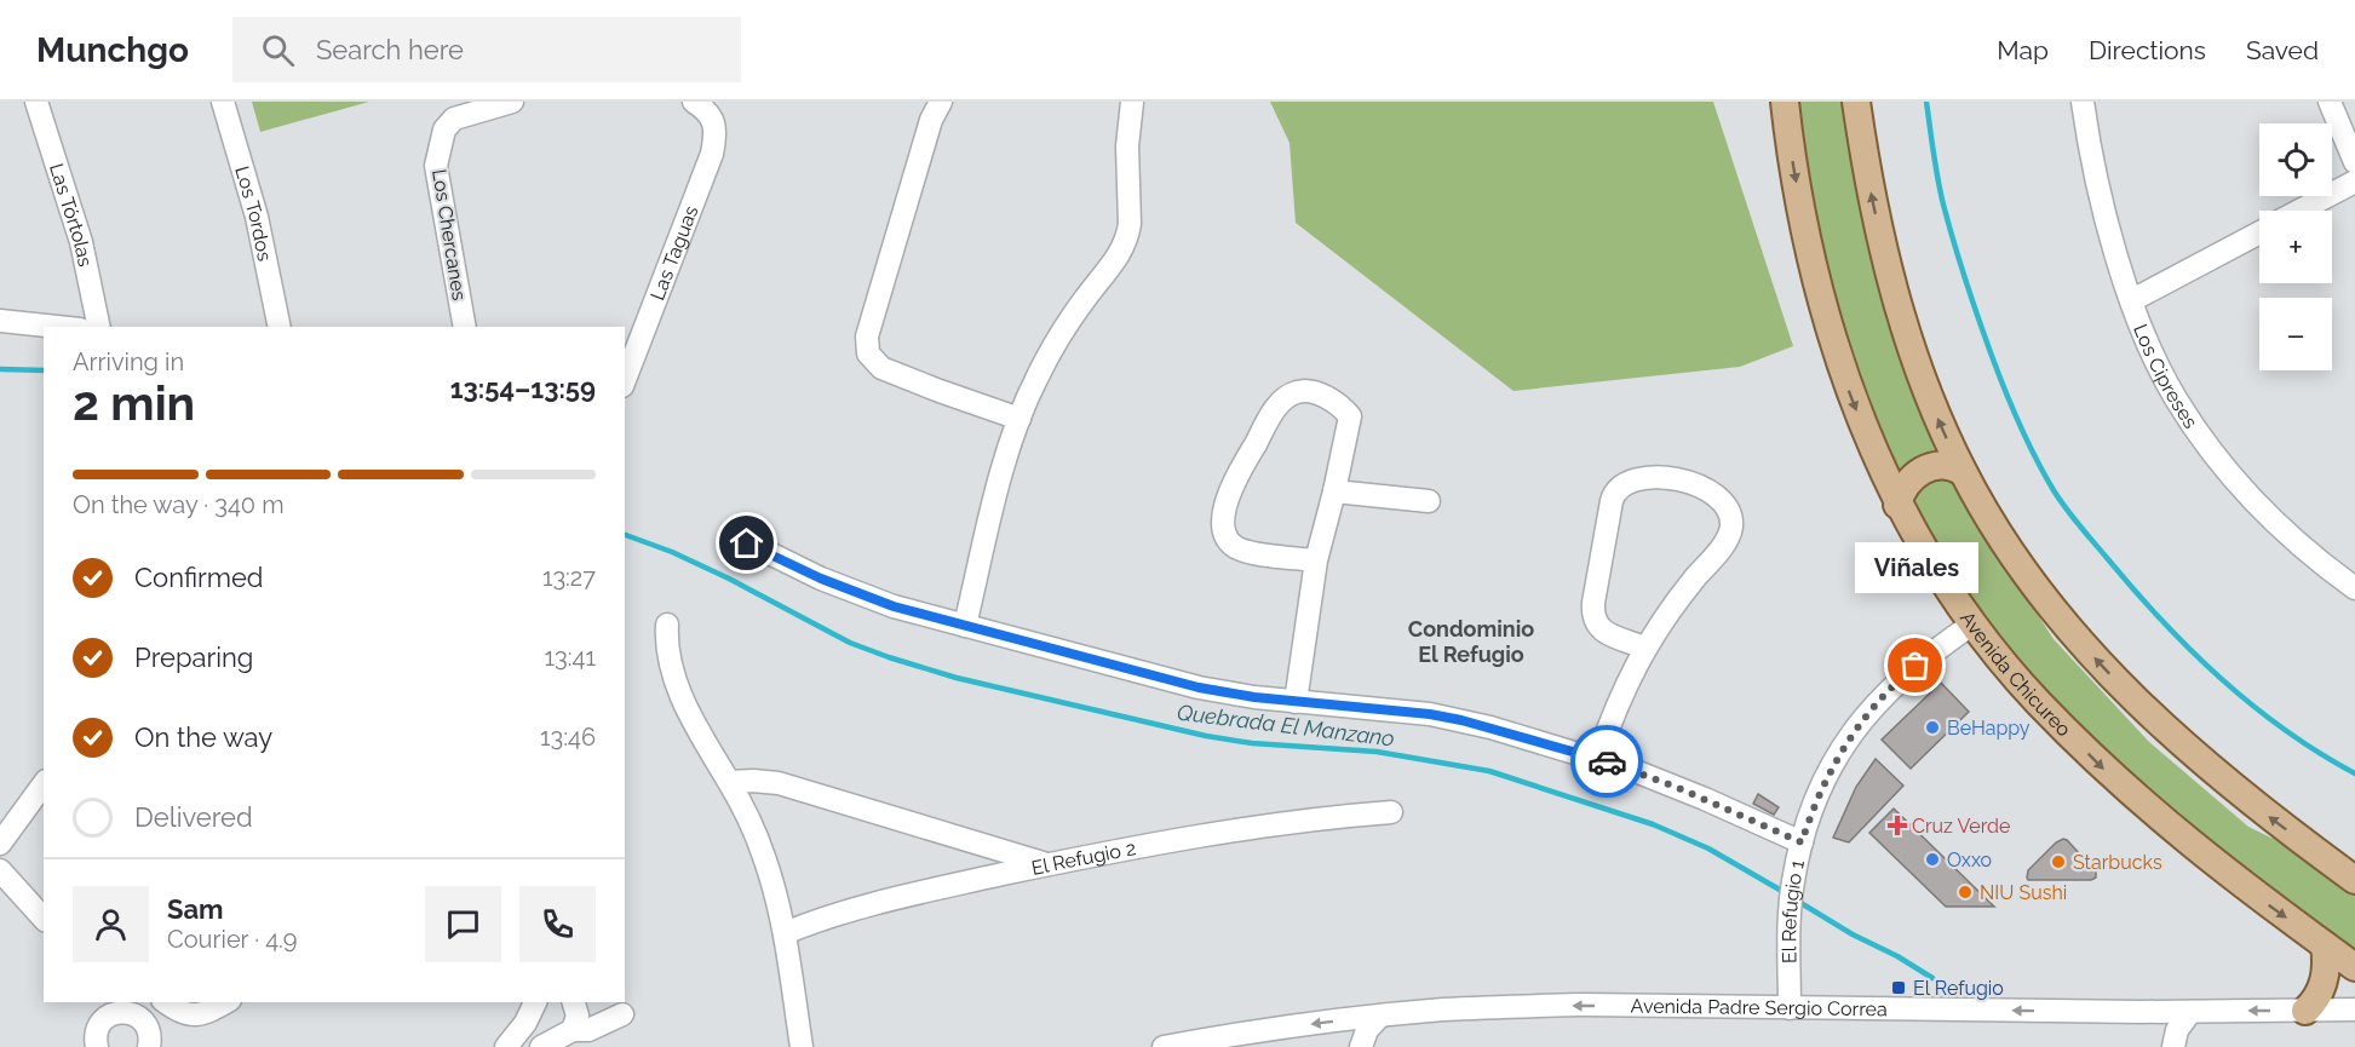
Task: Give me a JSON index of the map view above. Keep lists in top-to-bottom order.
{
  "streets": {
    "main road": ["Avenida Chicureo"],
    "street": [
      "Las Tórtolas",
      "Los Tordos",
      "Los Chercanes",
      "Las Taguas",
      "Los Cipreses",
      "El Refugio 2",
      "El Refugio 1",
      "Avenida Padre Sergio Correa"
    ]
  },
  "crossings": [
    ["Avenida Chicureo", "El Refugio 1"],
    ["El Refugio 1", "Avenida Padre Sergio Correa"]
  ],
  "one_way": ["Avenida Padre Sergio Correa"],
  "districts": ["Condominio El Refugio"],
  "water": ["Quebrada El Manzano"],
  "places": {
    "other": [
      "Viñales",
      "BeHappy",
      "Oxxo",
      "Starbucks",
      "NIU Sushi"
    ],
    "health": ["Cruz Verde"],
    "transit": ["El Refugio"]
  },
  "page": {
    "header": "Munchgo",
    "search": "Search here",
    "nav": ["Map", "Directions", "Saved"],
    "map_buttons": ["+", "−"],
    "heading": ["2 min", "Arriving in", "13:54–13:59"],
    "panel": ["Sam", "Courier · 4.9"],
    "bar": "On the way · 340 m",
    "list": [
      ["Confirmed", "13:27"],
      ["Preparing", "13:41"],
      ["On the way", "13:46"],
      "Delivered"
    ],
    "bubble": "Viñales"
  }
}
